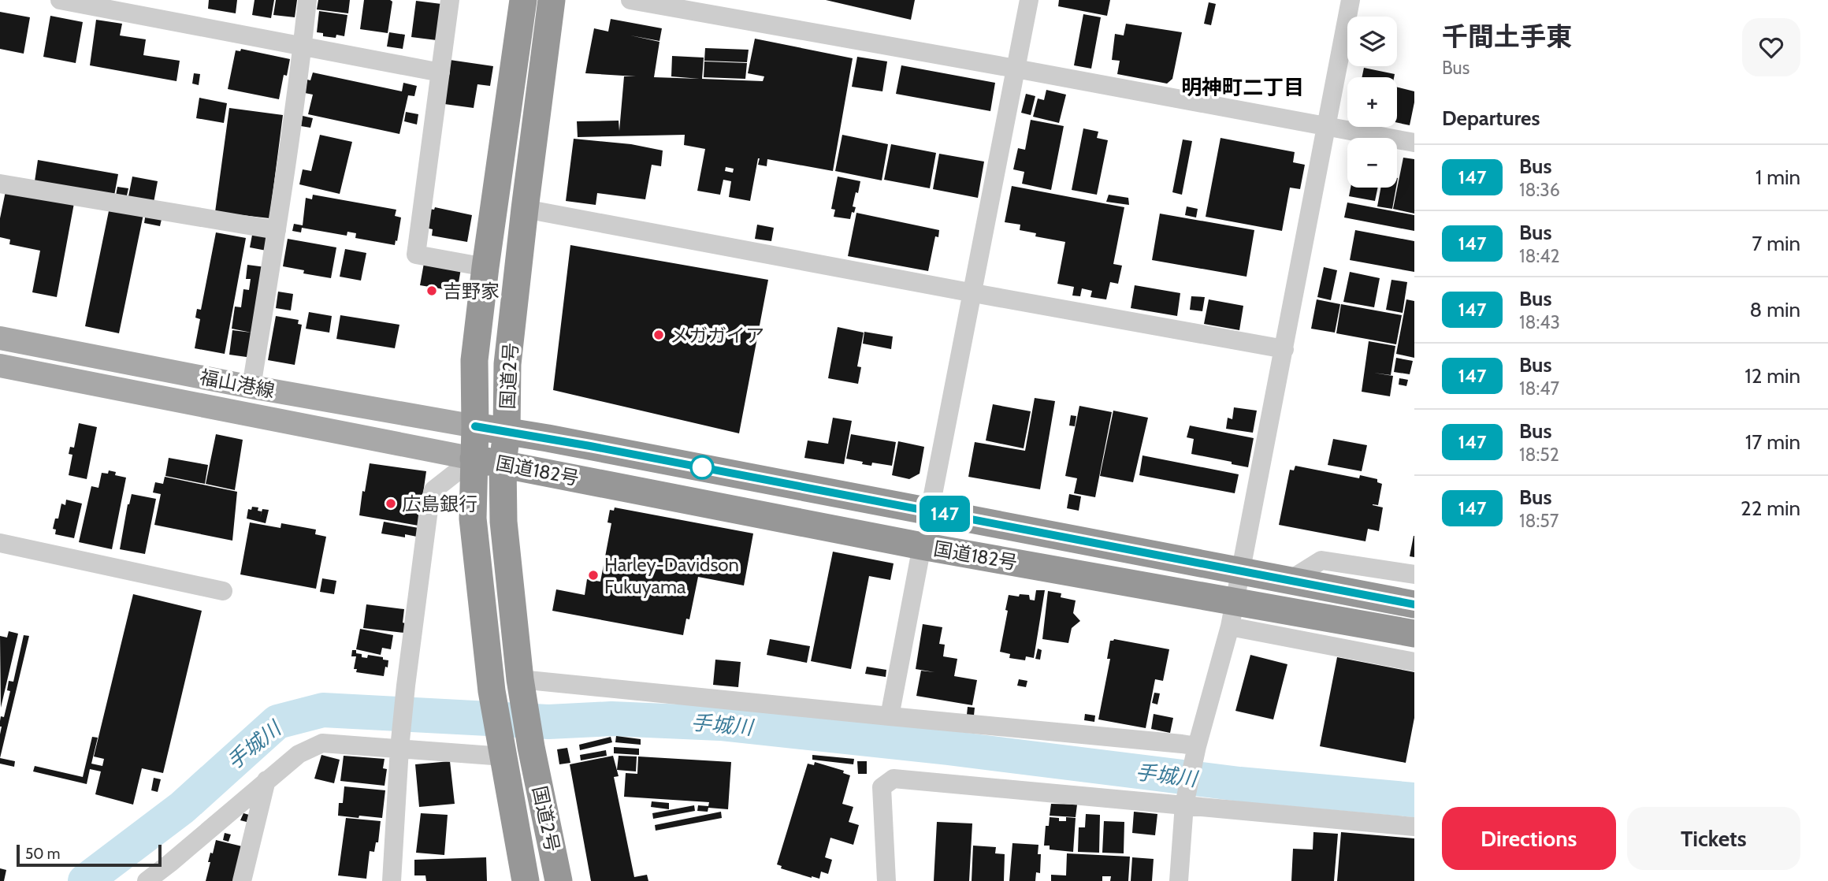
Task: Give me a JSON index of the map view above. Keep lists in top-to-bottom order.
{
  "streets": {
    "highway": ["国道2号", "国道182号"],
    "main road": ["福山港線"]
  },
  "crossings": [
    ["国道2号", "福山港線"],
    ["国道2号", "国道182号"],
    ["福山港線", "国道182号"]
  ],
  "districts": ["明神町二丁目"],
  "water": ["手城川"],
  "places": [
    "吉野家",
    "メガガイア",
    "広島銀行",
    "Harley-Davidson Fukuyama"
  ],
  "lines": ["bus line 147"],
  "scale_bar": "50 m",
  "page": {
    "on_map": "147",
    "heading": [
      ["千間土手東", "Bus"],
      "Departures"
    ],
    "map_buttons": ["+", "−"],
    "list": [
      {
        "mark": "147",
        "name": "Bus",
        "note": "18:36",
        "value": "1 min"
      },
      {
        "mark": "147",
        "name": "Bus",
        "note": "18:42",
        "value": "7 min"
      },
      {
        "mark": "147",
        "name": "Bus",
        "note": "18:43",
        "value": "8 min"
      },
      {
        "mark": "147",
        "name": "Bus",
        "note": "18:47",
        "value": "12 min"
      },
      {
        "mark": "147",
        "name": "Bus",
        "note": "18:52",
        "value": "17 min"
      },
      {
        "mark": "147",
        "name": "Bus",
        "note": "18:57",
        "value": "22 min"
      }
    ],
    "buttons": ["Directions", "Tickets"],
    "scale": "50 m"
  }
}
